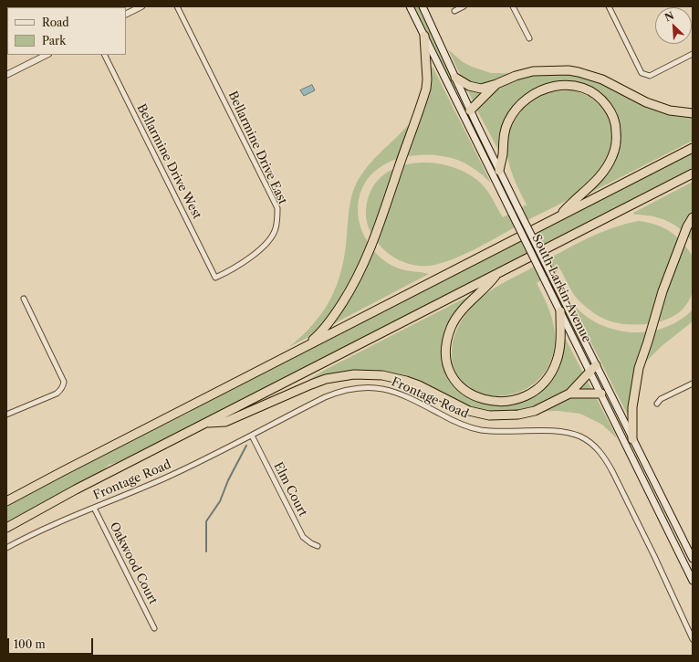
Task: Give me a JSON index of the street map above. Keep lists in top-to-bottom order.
{
  "streets": {
    "main road": ["South Larkin Avenue"],
    "street": [
      "Bellarmine Drive East",
      "Bellarmine Drive West",
      "Frontage Road",
      "Elm Court",
      "Oakwood Court"
    ]
  },
  "crossings": [
    ["Bellarmine Drive East", "Bellarmine Drive West"],
    ["Frontage Road", "Elm Court"],
    ["Frontage Road", "Oakwood Court"]
  ],
  "legend": ["Road", "Park"],
  "scale_bar": "100 m",
  "north": "top left"
}
